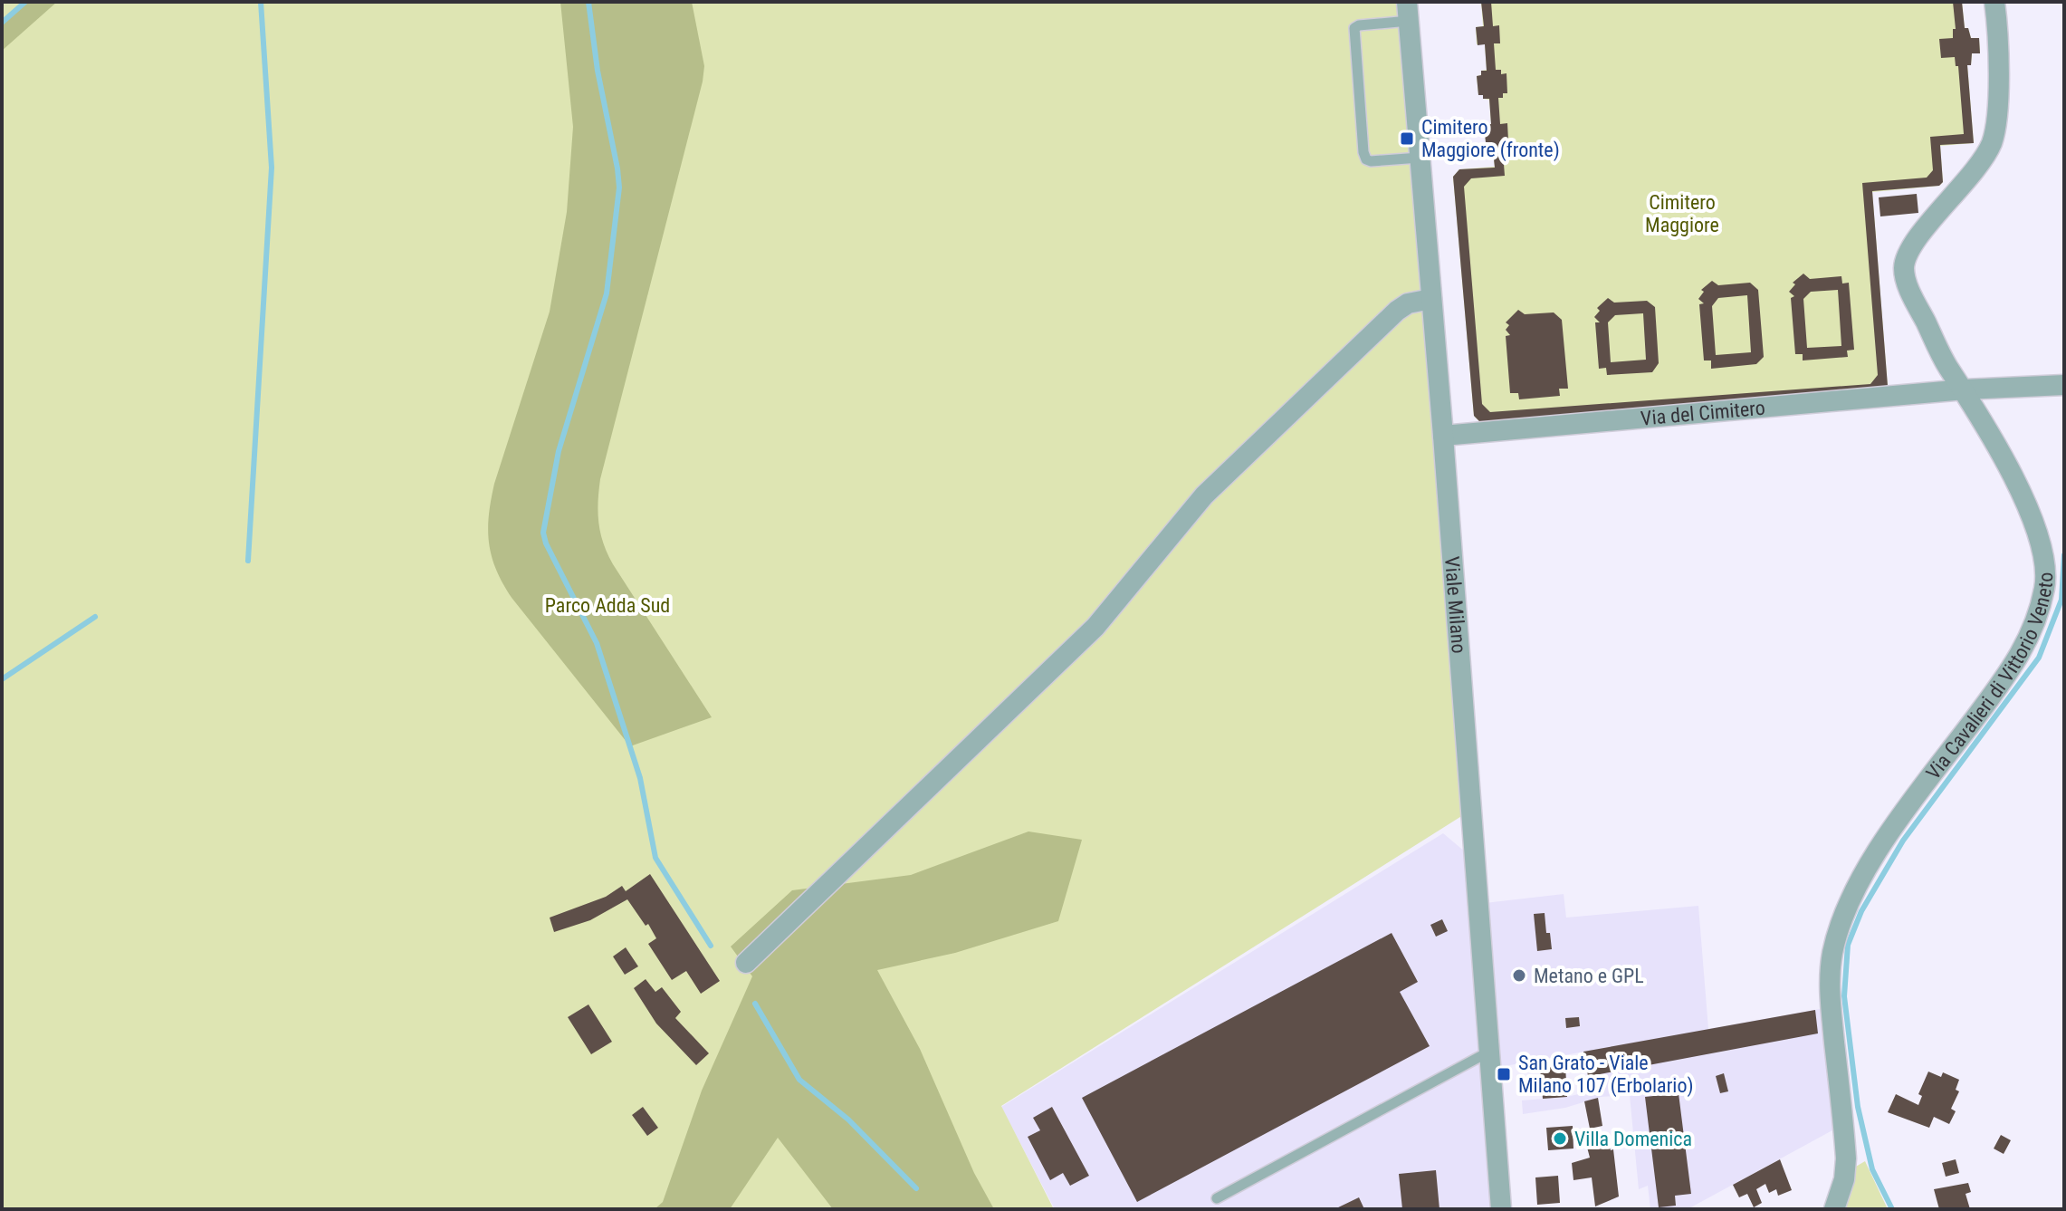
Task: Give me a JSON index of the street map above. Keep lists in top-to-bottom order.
{
  "streets": {
    "street": ["Via del Cimitero", "Viale Milano", "Via Cavalieri di Vittorio Veneto"]
  },
  "crossings": [
    ["Via del Cimitero", "Viale Milano"],
    ["Via del Cimitero", "Via Cavalieri di Vittorio Veneto"]
  ],
  "parks": ["Cimitero Maggiore", "Parco Adda Sud"],
  "places": {
    "transit": ["Cimitero Maggiore (fronte)", "San Grato - Viale Milano 107 (Erbolario)"],
    "other": ["Metano e GPL", "Villa Domenica"]
  }
}
